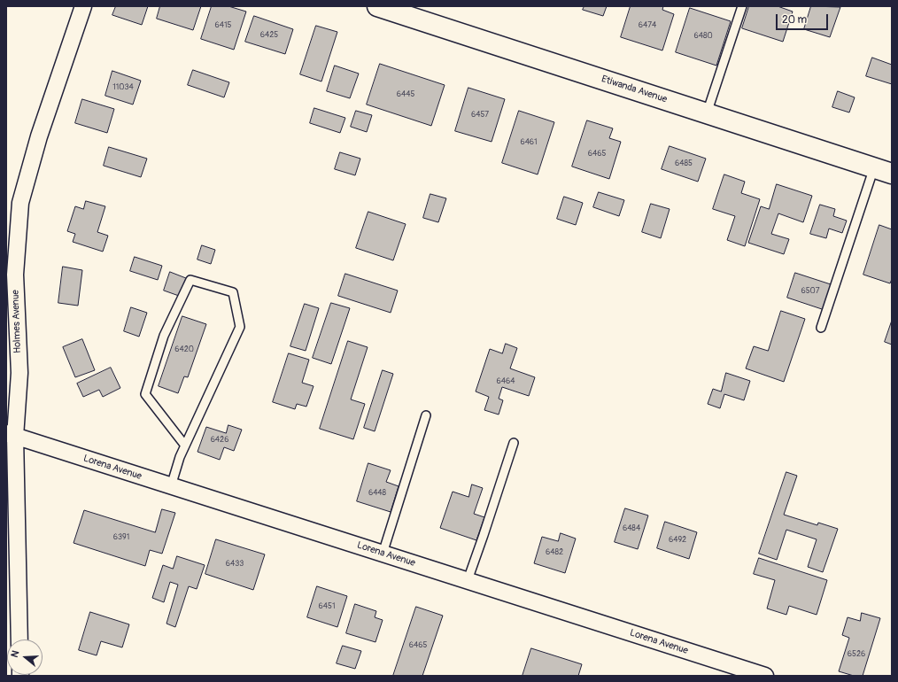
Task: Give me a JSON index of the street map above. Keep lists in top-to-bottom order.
{
  "streets": {
    "street": ["Etiwanda Avenue", "Holmes Avenue", "Lorena Avenue"]
  },
  "crossings": [
    ["Holmes Avenue", "Lorena Avenue"]
  ],
  "house_numbers": [
    "6415",
    "6474",
    "6425",
    "6480",
    "11034",
    "6445",
    "6457",
    "6461",
    "6465",
    "6485",
    "6507",
    "6420",
    "6464",
    "6426",
    "6448",
    "6484",
    "6391",
    "6492",
    "6482",
    "6433",
    "6451",
    "6465",
    "6526"
  ],
  "scale_bar": "20 m",
  "north": "left"
}
